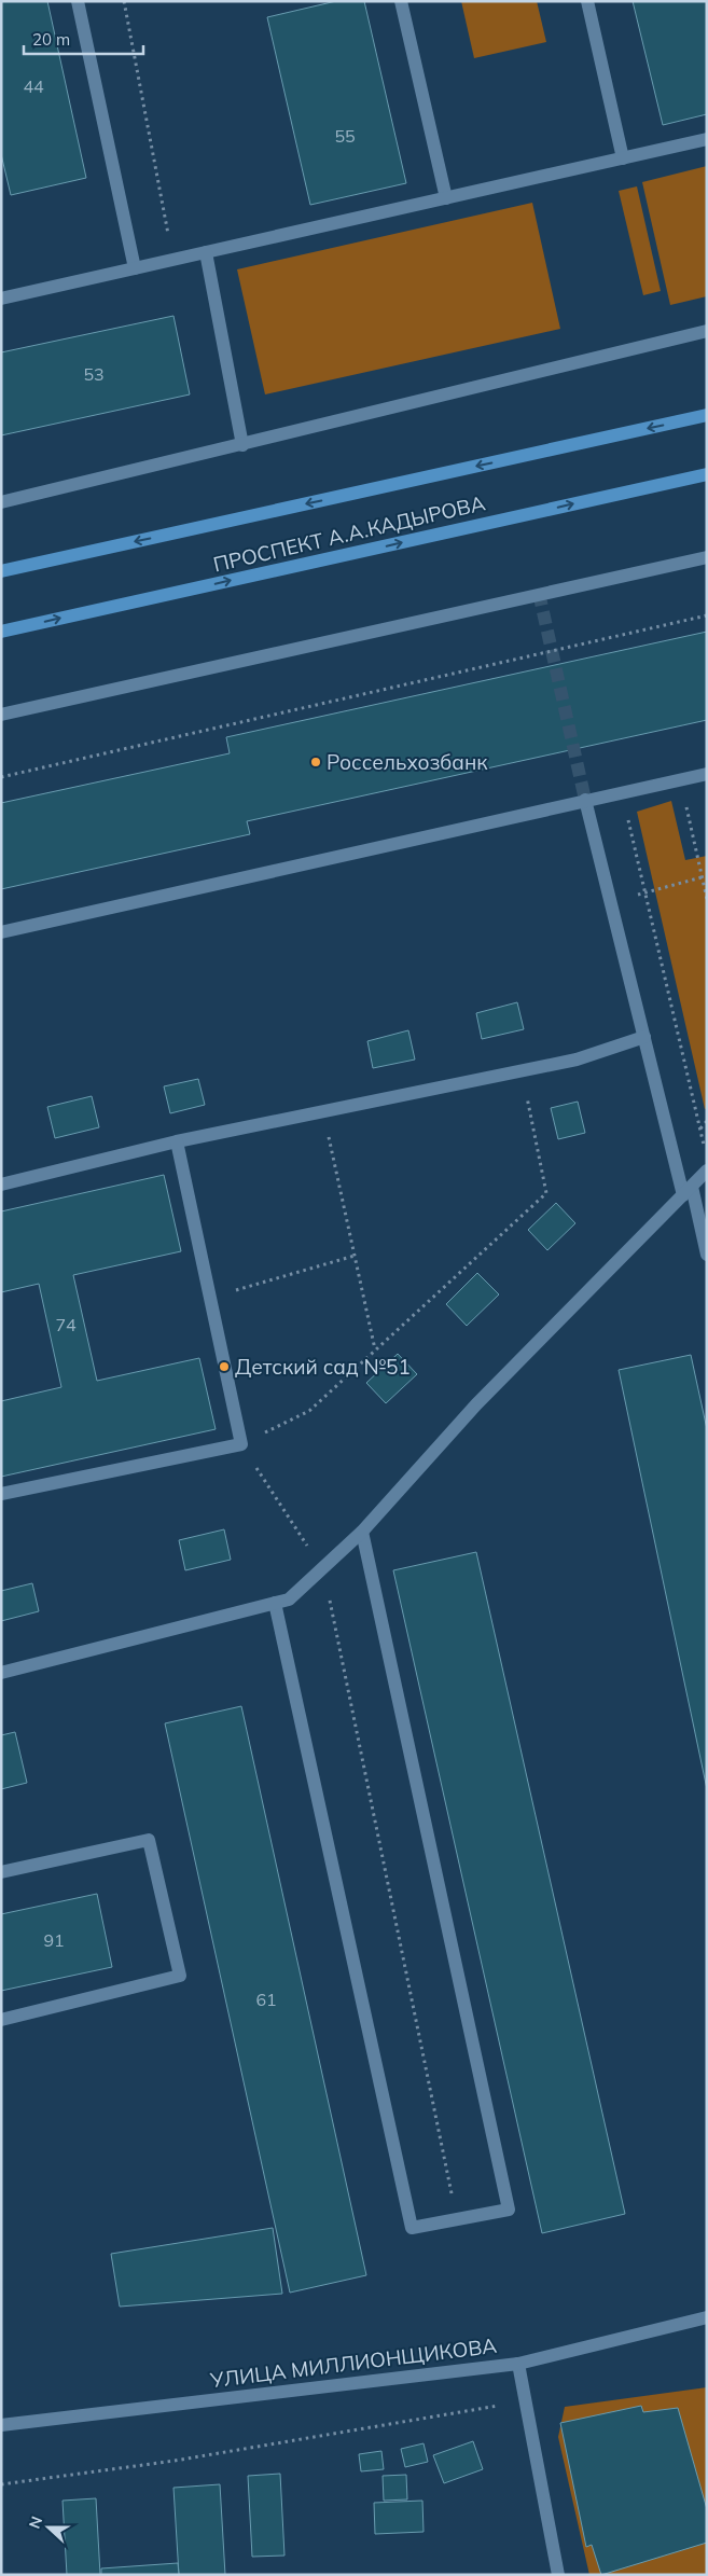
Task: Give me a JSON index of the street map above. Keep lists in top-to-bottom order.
{
  "streets": {
    "main road": ["ПРОСПЕКТ А.А.КАДЫРОВА"],
    "street": ["УЛИЦА МИЛЛИОНЩИКОВА"]
  },
  "places": ["Россельхозбанк", "Детский сад №51"],
  "house_numbers": [
    "44",
    "55",
    "53",
    "74",
    "91",
    "61"
  ],
  "scale_bar": "20 m",
  "north": "left"
}
